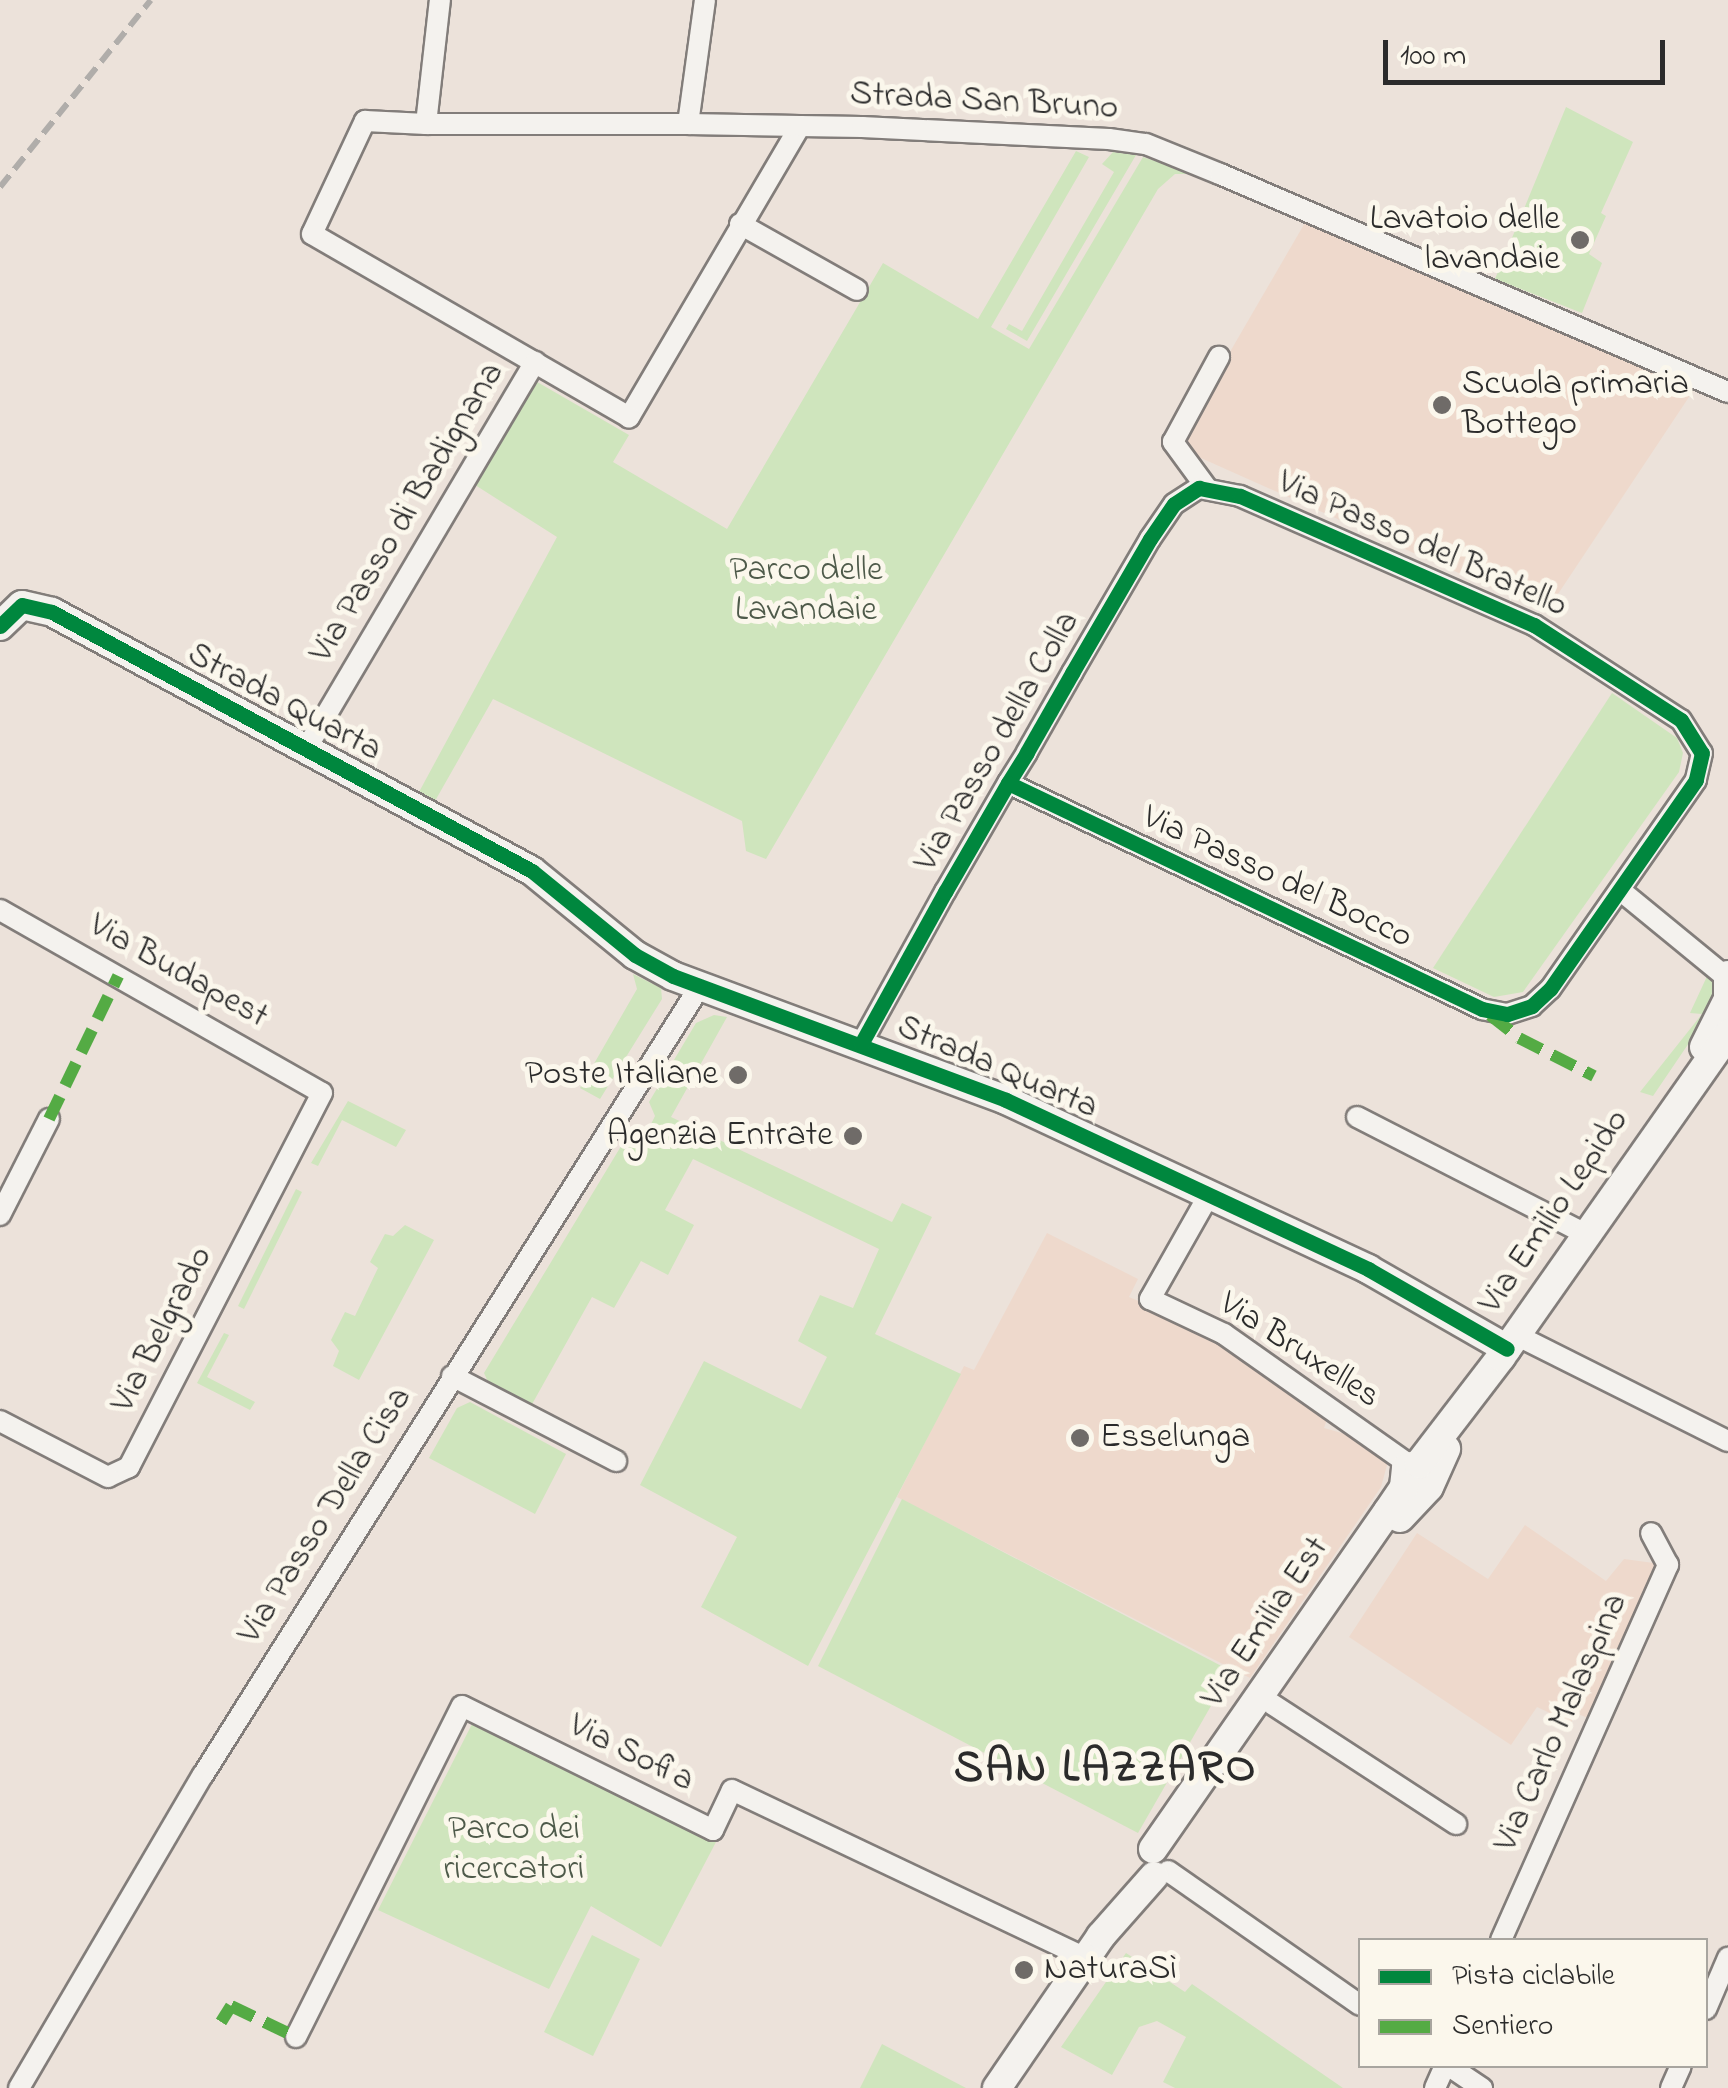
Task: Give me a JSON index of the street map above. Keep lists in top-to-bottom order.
{
  "streets": {
    "main road": ["Strada Quarta", "Via Emilio Lepido", "Via Emilia Est"],
    "street": [
      "Strada San Bruno",
      "Via Passo di Badignana",
      "Via Passo del Bratello",
      "Via Passo della Colla",
      "Via Passo del Bocco",
      "Via Budapest",
      "Via Belgrado",
      "Via Bruxelles",
      "Via Passo Della Cisa",
      "Via Carlo Malaspina",
      "Via Sofia"
    ]
  },
  "crossings": [
    ["Strada San Bruno", "Via Passo di Badignana"],
    ["Via Passo di Badignana", "Strada Quarta"],
    ["Via Passo del Bratello", "Via Passo della Colla"],
    ["Via Passo del Bratello", "Via Passo del Bocco"],
    ["Strada Quarta", "Via Passo della Colla"],
    ["Strada Quarta", "Via Emilio Lepido"],
    ["Strada Quarta", "Via Bruxelles"],
    ["Strada Quarta", "Via Passo Della Cisa"],
    ["Strada Quarta", "Via Emilia Est"],
    ["Via Passo della Colla", "Via Passo del Bocco"],
    ["Via Budapest", "Via Belgrado"],
    ["Via Emilio Lepido", "Via Emilia Est"],
    ["Via Bruxelles", "Via Emilia Est"],
    ["Via Emilia Est", "Via Sofia"]
  ],
  "districts": ["SAN LAZZARO"],
  "parks": ["Parco delle Lavandaie", "Parco dei ricercatori"],
  "places": [
    "Lavatoio delle lavandaie",
    "Scuola primaria Bottego",
    "Poste Italiane",
    "Agenzia Entrate",
    "Esselunga",
    "NaturaSì"
  ],
  "legend": ["Pista ciclabile", "Sentiero"],
  "scale_bar": "100 m"
}
